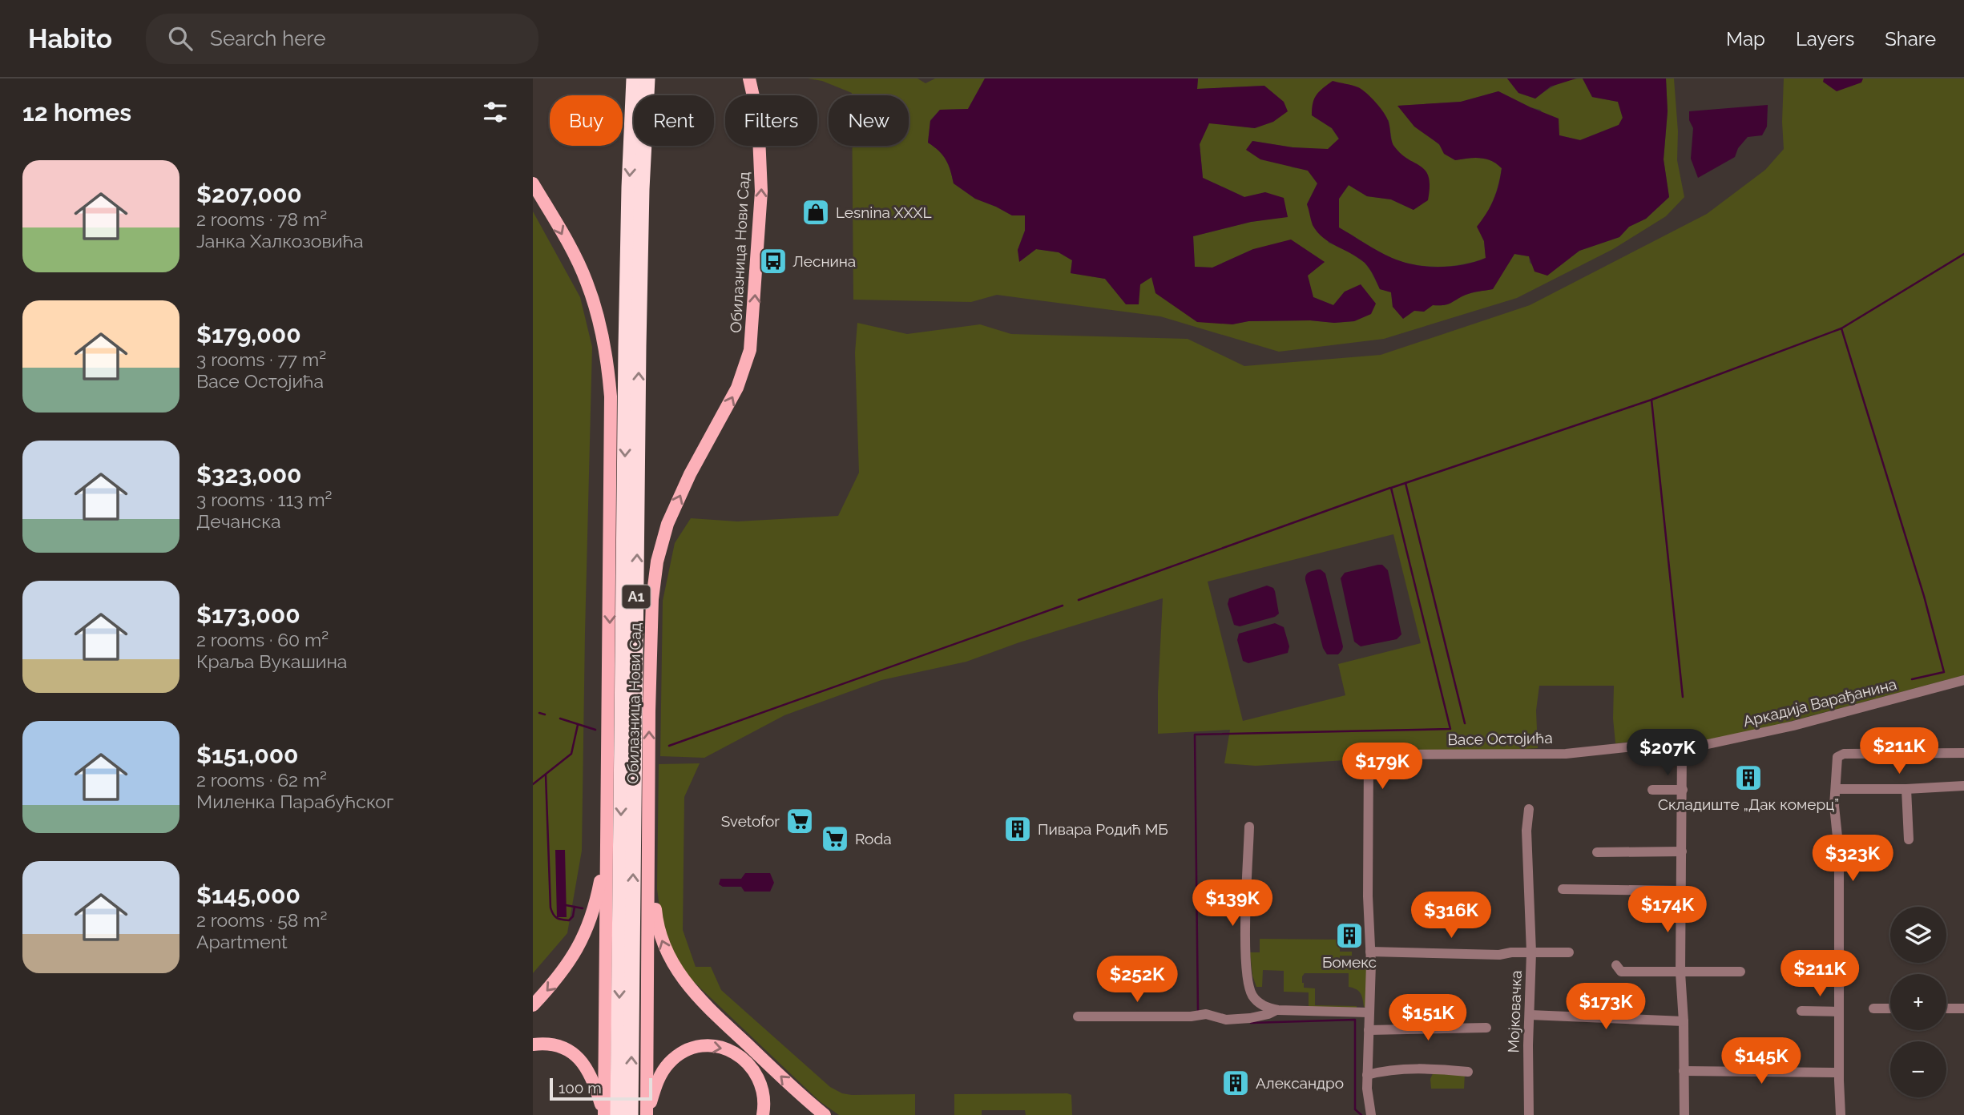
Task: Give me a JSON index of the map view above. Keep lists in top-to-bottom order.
{
  "streets": {
    "highway": ["A1"],
    "main road": ["Обилазница Нови Сад"],
    "street": ["Аркадија Варађанина", "Васе Остојића", "Мојковачка"]
  },
  "crossings": [
    ["Аркадија Варађанина", "Васе Остојића"]
  ],
  "places": {
    "shop": ["Lesnina XXXL"],
    "bus stop": ["Леснина"],
    "building": [
      "Складиште „Дак комерц”",
      "Пивара Родић МБ",
      "Бомекс",
      "Александро"
    ],
    "supermarket": ["Svetofor", "Roda"]
  },
  "scale_bar": "100 m",
  "page": {
    "header": "Habito",
    "search": "Search here",
    "nav": ["Map", "Layers", "Share"],
    "heading": "12 homes",
    "chip": [
      "Buy",
      "Rent",
      "Filters",
      "New"
    ],
    "list": [
      {
        "name": "$207,000",
        "note": "2 rooms · 78 m² · Јанка Халкозовића"
      },
      {
        "name": "$179,000",
        "note": "3 rooms · 77 m² · Васе Остојића"
      },
      {
        "name": "$323,000",
        "note": "3 rooms · 113 m² · Дечанска"
      },
      {
        "name": "$173,000",
        "note": "2 rooms · 60 m² · Краља Вукашина"
      },
      {
        "name": "$151,000",
        "note": "2 rooms · 62 m² · Миленка Парабућског"
      },
      {
        "name": "$145,000",
        "note": "2 rooms · 58 m² · Apartment"
      }
    ],
    "price": [
      "$211K",
      "$207K",
      "$179K",
      "$323K",
      "$139K",
      "$174K",
      "$316K",
      "$211K",
      "$252K",
      "$173K",
      "$151K",
      "$145K"
    ],
    "map_buttons": ["+", "−"],
    "scale": "100 m"
  }
}
